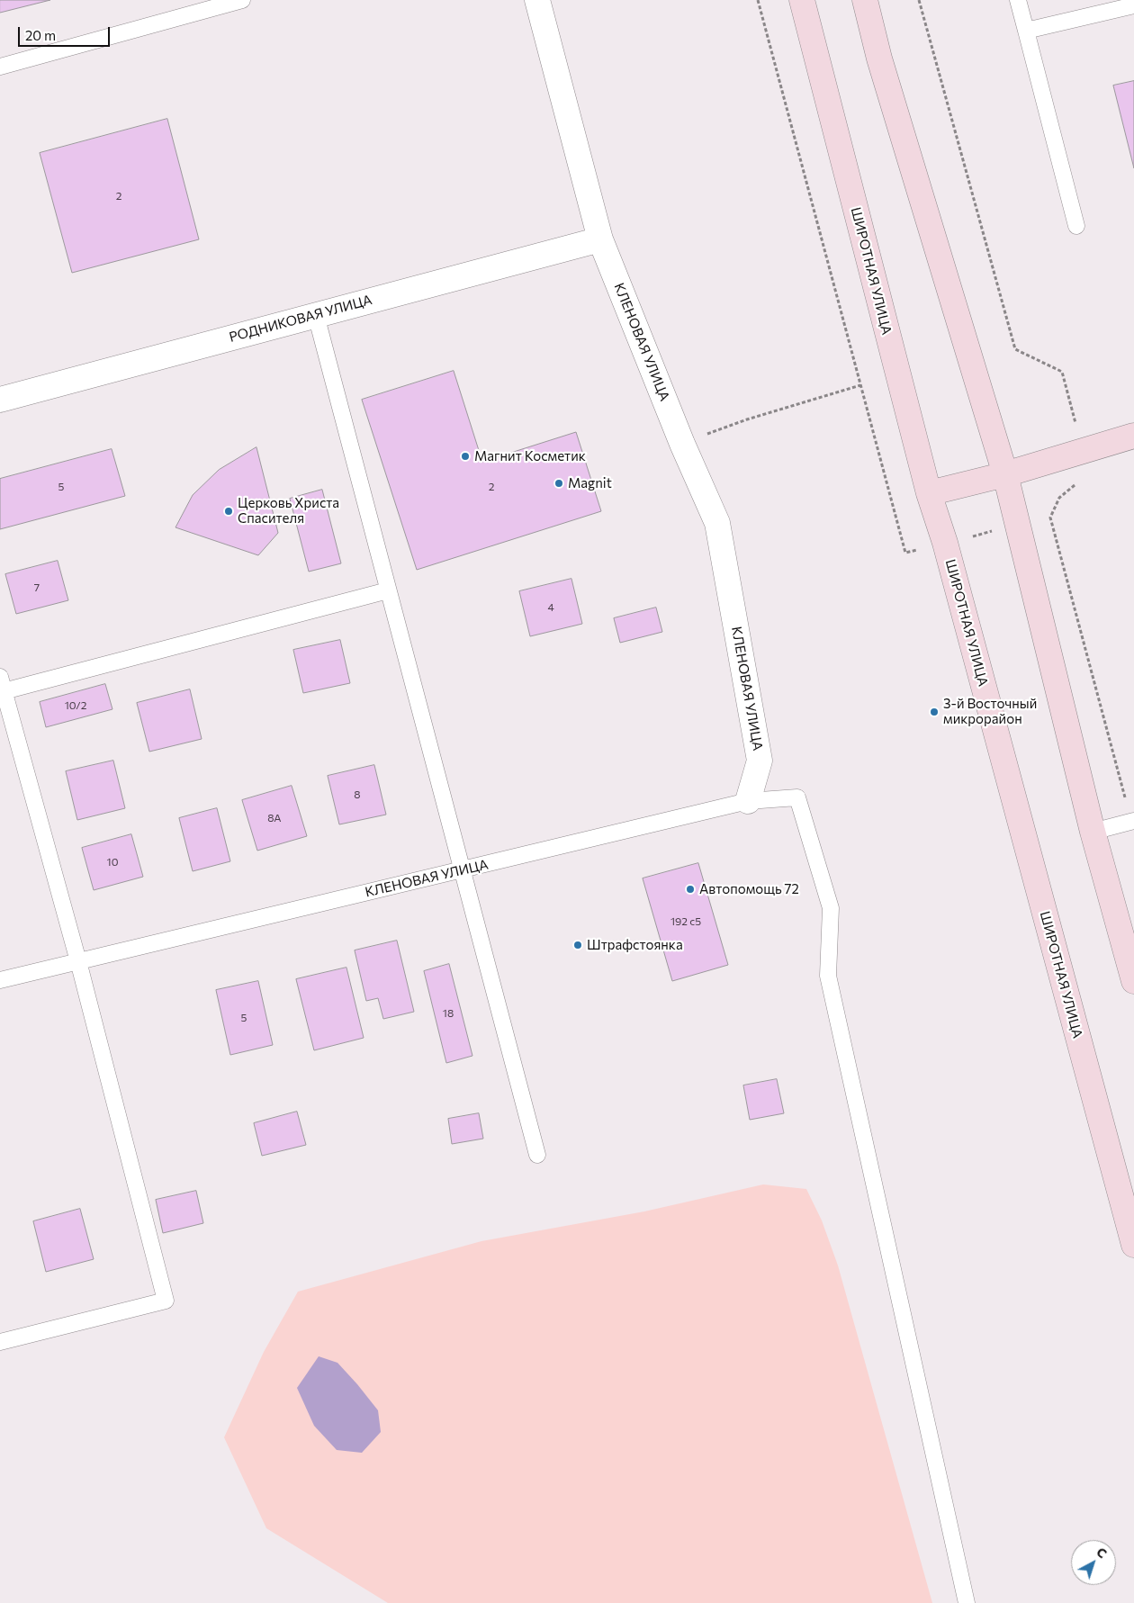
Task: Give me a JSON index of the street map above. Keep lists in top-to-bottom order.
{
  "streets": {
    "main road": ["ШИРОТНАЯ УЛИЦА"],
    "street": ["РОДНИКОВАЯ УЛИЦА", "КЛЕНОВАЯ УЛИЦА"]
  },
  "crossings": [
    ["РОДНИКОВАЯ УЛИЦА", "КЛЕНОВАЯ УЛИЦА"]
  ],
  "places": [
    "Магнит Косметик",
    "Magnit",
    "Церковь Христа Спасителя",
    "3-й Восточный микрорайон",
    "Автопомощь 72",
    "Штрафстоянка"
  ],
  "house_numbers": [
    "2",
    "5",
    "2",
    "7",
    "4",
    "10/2",
    "8",
    "8А",
    "10",
    "192 с5",
    "18",
    "5"
  ],
  "scale_bar": "20 m",
  "north": "top right"
}
